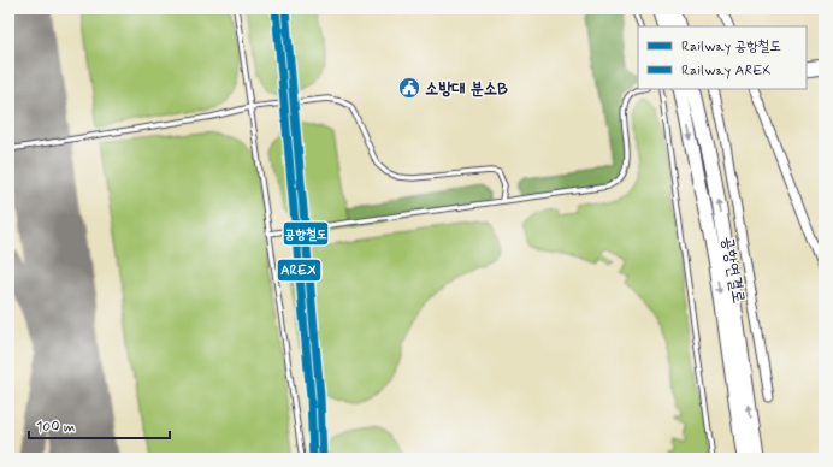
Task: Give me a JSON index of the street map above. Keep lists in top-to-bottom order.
{
  "streets": {
    "street": ["공항연결로"]
  },
  "places": {
    "public building": ["소방대 분소B"]
  },
  "lines": ["rail line 공항철도", "rail line AREX"],
  "legend": ["Railway 공항철도", "Railway AREX"],
  "scale_bar": "100 m"
}
